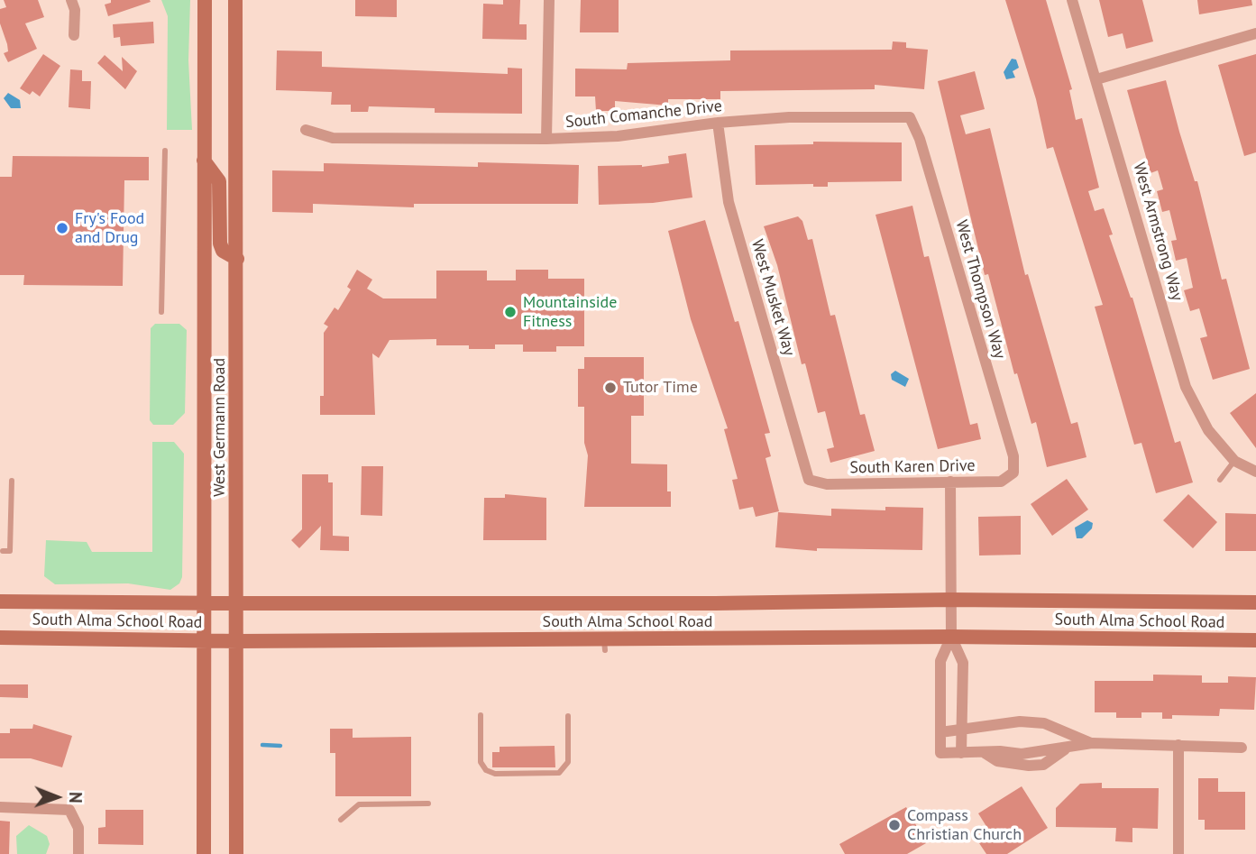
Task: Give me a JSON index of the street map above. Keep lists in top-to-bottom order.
{
  "streets": {
    "main road": ["West Germann Road", "South Alma School Road"],
    "street": [
      "South Comanche Drive",
      "West Armstrong Way",
      "West Thompson Way",
      "West Musket Way",
      "South Karen Drive"
    ]
  },
  "crossings": [
    ["South Comanche Drive", "West Thompson Way"],
    ["South Comanche Drive", "West Musket Way"],
    ["West Thompson Way", "South Karen Drive"],
    ["West Musket Way", "South Karen Drive"],
    ["West Germann Road", "South Alma School Road"]
  ],
  "places": [
    "Fry's Food and Drug",
    "Mountainside Fitness",
    "Tutor Time",
    "Compass Christian Church"
  ],
  "north": "right"
}
